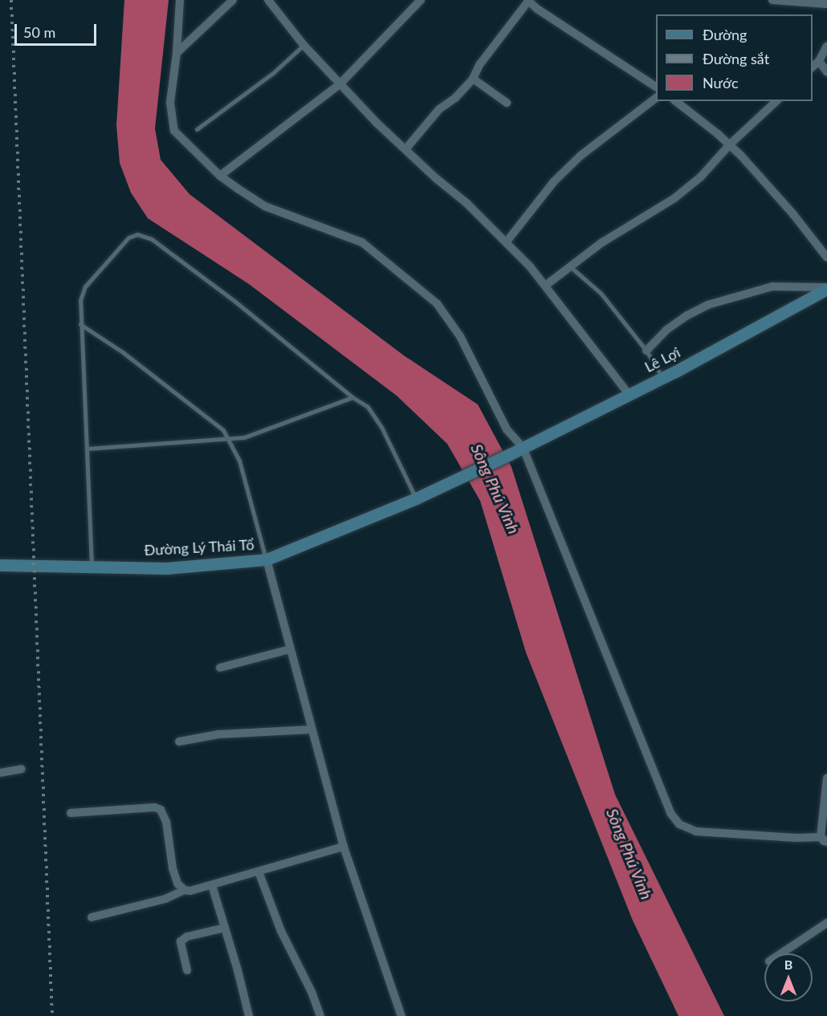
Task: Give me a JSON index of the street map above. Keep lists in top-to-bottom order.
{
  "streets": {
    "main road": ["Lê Lợi", "Đường Lý Thái Tổ"]
  },
  "crossings": [
    ["Lê Lợi", "Đường Lý Thái Tổ"]
  ],
  "water": ["Sông Phú Vinh"],
  "legend": ["Đường", "Đường sắt", "Nước"],
  "scale_bar": "50 m",
  "north": "top"
}
